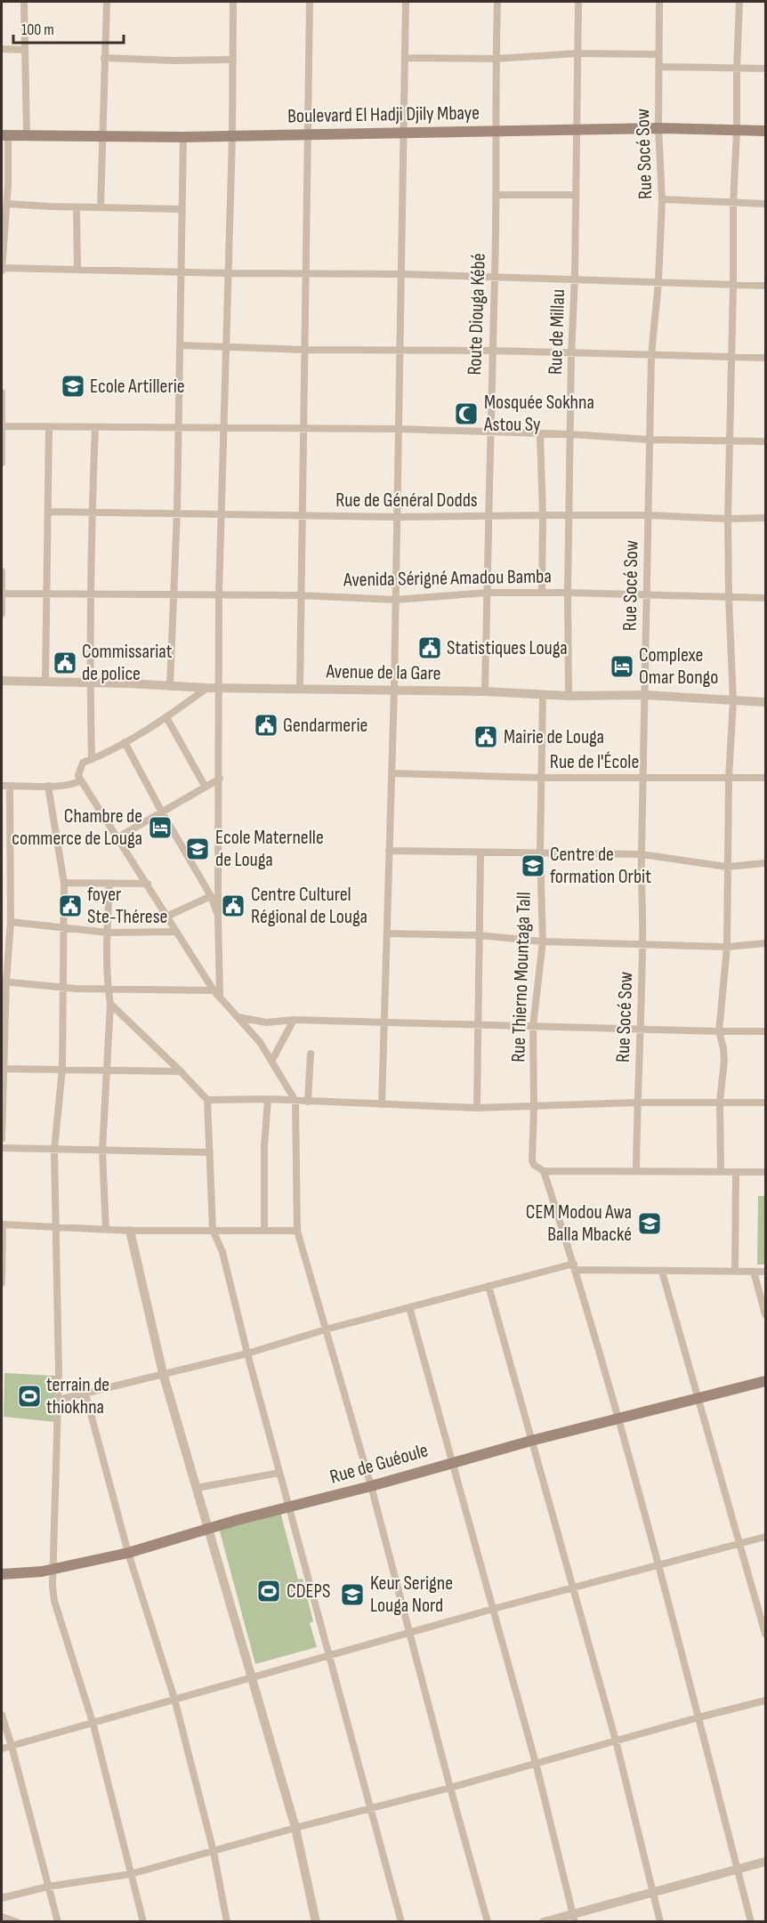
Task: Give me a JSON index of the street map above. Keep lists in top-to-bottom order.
{
  "streets": {
    "main road": ["Boulevard El Hadji Djily Mbaye", "Rue de Guéoule"],
    "street": [
      "Rue Socé Sow",
      "Route Diouga Kébé",
      "Rue de Millau",
      "Rue de Général Dodds",
      "Avenida Sérigné Amadou Bamba",
      "Avenue de la Gare",
      "Rue de l'École",
      "Rue Thierno Mountaga Tall"
    ]
  },
  "crossings": [
    ["Boulevard El Hadji Djily Mbaye", "Rue Socé Sow"],
    ["Boulevard El Hadji Djily Mbaye", "Route Diouga Kébé"],
    ["Boulevard El Hadji Djily Mbaye", "Rue de Millau"],
    ["Rue Socé Sow", "Rue de Général Dodds"],
    ["Rue Socé Sow", "Avenida Sérigné Amadou Bamba"],
    ["Rue Socé Sow", "Avenue de la Gare"],
    ["Rue Socé Sow", "Rue de l'École"],
    ["Route Diouga Kébé", "Rue de Général Dodds"],
    ["Route Diouga Kébé", "Avenida Sérigné Amadou Bamba"],
    ["Route Diouga Kébé", "Avenue de la Gare"],
    ["Rue de Millau", "Rue de Général Dodds"],
    ["Rue de Millau", "Avenida Sérigné Amadou Bamba"],
    ["Rue de Millau", "Avenue de la Gare"],
    ["Avenue de la Gare", "Rue Thierno Mountaga Tall"],
    ["Rue de l'École", "Rue Thierno Mountaga Tall"]
  ],
  "places": {
    "school or university": [
      "Ecole Artillerie",
      "Ecole Maternelle de Louga",
      "Centre de formation Orbit",
      "CEM Modou Awa Balla Mbacké",
      "Keur Serigne Louga Nord"
    ],
    "mosque": ["Mosquée Sokhna Astou Sy"],
    "public building": [
      "Statistiques Louga",
      "Commissariat de police",
      "Gendarmerie",
      "Mairie de Louga",
      "foyer Ste-Thérese",
      "Centre Culturel Régional de Louga"
    ],
    "hotel": ["Complexe Omar Bongo", "Chambre de commerce de Louga"],
    "sports": ["terrain de thiokhna", "CDEPS"]
  },
  "scale_bar": "100 m"
}
